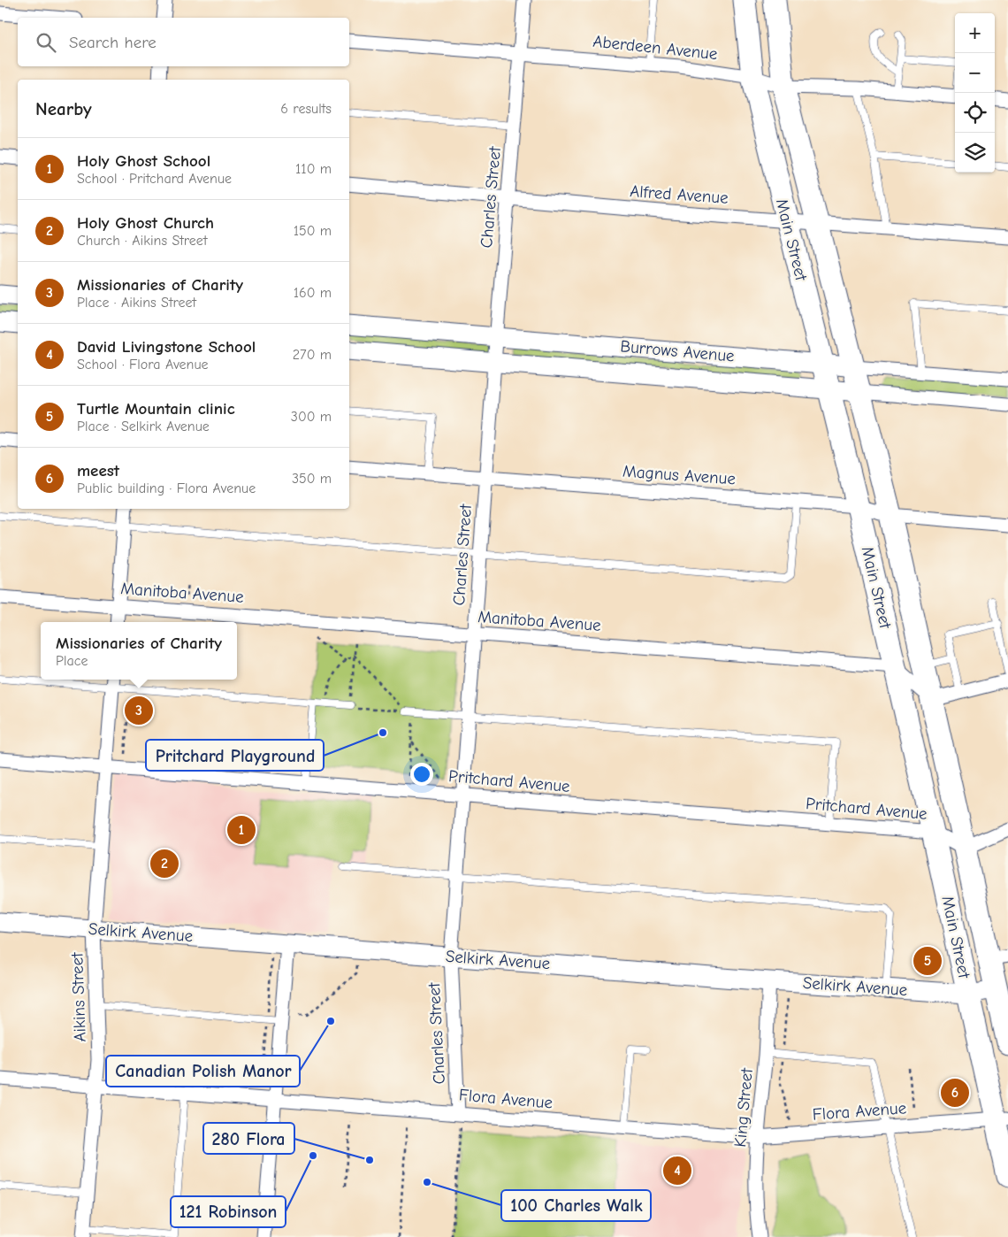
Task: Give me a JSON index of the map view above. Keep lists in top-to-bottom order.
{
  "streets": {
    "main road": ["Main Street"],
    "street": [
      "Aberdeen Avenue",
      "Alfred Avenue",
      "Charles Street",
      "Burrows Avenue",
      "Magnus Avenue",
      "Manitoba Avenue",
      "Pritchard Avenue",
      "Selkirk Avenue",
      "Aikins Street",
      "Flora Avenue",
      "King Street"
    ]
  },
  "crossings": [
    ["Aberdeen Avenue", "Charles Street"],
    ["Aberdeen Avenue", "Main Street"],
    ["Alfred Avenue", "Charles Street"],
    ["Alfred Avenue", "Main Street"],
    ["Charles Street", "Burrows Avenue"],
    ["Charles Street", "Magnus Avenue"],
    ["Charles Street", "Manitoba Avenue"],
    ["Charles Street", "Pritchard Avenue"],
    ["Charles Street", "Selkirk Avenue"],
    ["Charles Street", "Flora Avenue"],
    ["Main Street", "Burrows Avenue"],
    ["Main Street", "Magnus Avenue"],
    ["Main Street", "Manitoba Avenue"],
    ["Main Street", "Pritchard Avenue"],
    ["Main Street", "Selkirk Avenue"],
    ["Main Street", "Flora Avenue"],
    ["Pritchard Avenue", "Aikins Street"],
    ["Selkirk Avenue", "Aikins Street"],
    ["Selkirk Avenue", "King Street"],
    ["Aikins Street", "Flora Avenue"],
    ["Flora Avenue", "King Street"]
  ],
  "places": [
    "Pritchard Playground",
    "Canadian Polish Manor",
    "121 Robinson",
    "280 Flora",
    "100 Charles Walk"
  ],
  "page": {
    "map_buttons": ["+", "−"],
    "search": "Search here",
    "heading": ["Nearby", "6 results"],
    "list": [
      {
        "mark": "1",
        "name": "Holy Ghost School",
        "note": "School · Pritchard Avenue",
        "value": "110 m"
      },
      {
        "mark": "2",
        "name": "Holy Ghost Church",
        "note": "Church · Aikins Street",
        "value": "150 m"
      },
      {
        "mark": "3",
        "name": "Missionaries of Charity",
        "note": "Place · Aikins Street",
        "value": "160 m"
      },
      {
        "mark": "4",
        "name": "David Livingstone School",
        "note": "School · Flora Avenue",
        "value": "270 m"
      },
      {
        "mark": "5",
        "name": "Turtle Mountain clinic",
        "note": "Place · Selkirk Avenue",
        "value": "300 m"
      },
      {
        "mark": "6",
        "name": "meest",
        "note": "Public building · Flora Avenue",
        "value": "350 m"
      }
    ],
    "popup": ["Missionaries of Charity", "Place"],
    "pins": [
      "3",
      "1",
      "2",
      "5",
      "6",
      "4"
    ]
  }
}
